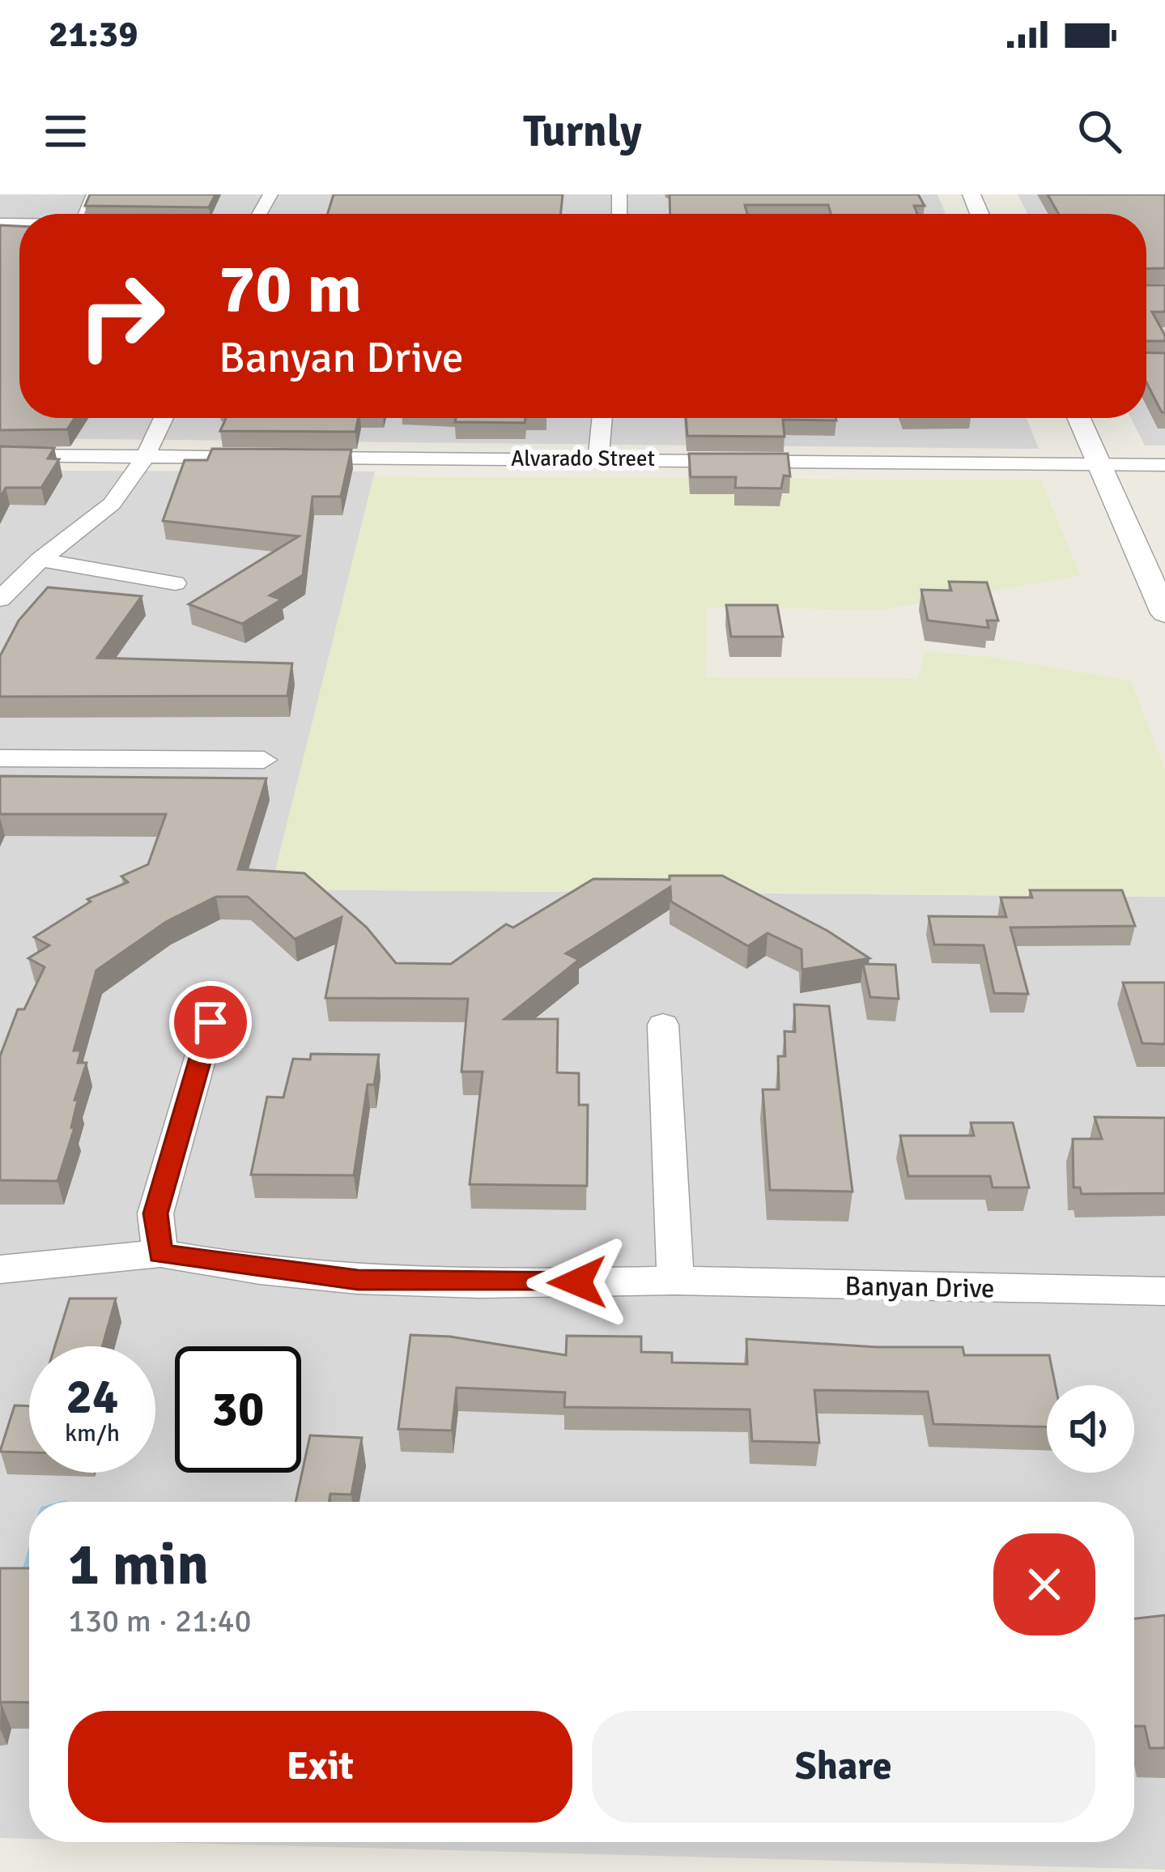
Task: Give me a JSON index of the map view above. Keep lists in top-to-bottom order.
{
  "streets": {
    "street": ["Alvarado Street", "Banyan Drive"]
  },
  "page": {
    "status": "21:39",
    "header": "Turnly",
    "turn": ["70 m", "Banyan Drive"],
    "speed": "24 km/h",
    "limit": "30",
    "heading": ["1 min", "130 m · 21:40"],
    "buttons": ["Exit", "Share"]
  }
}
